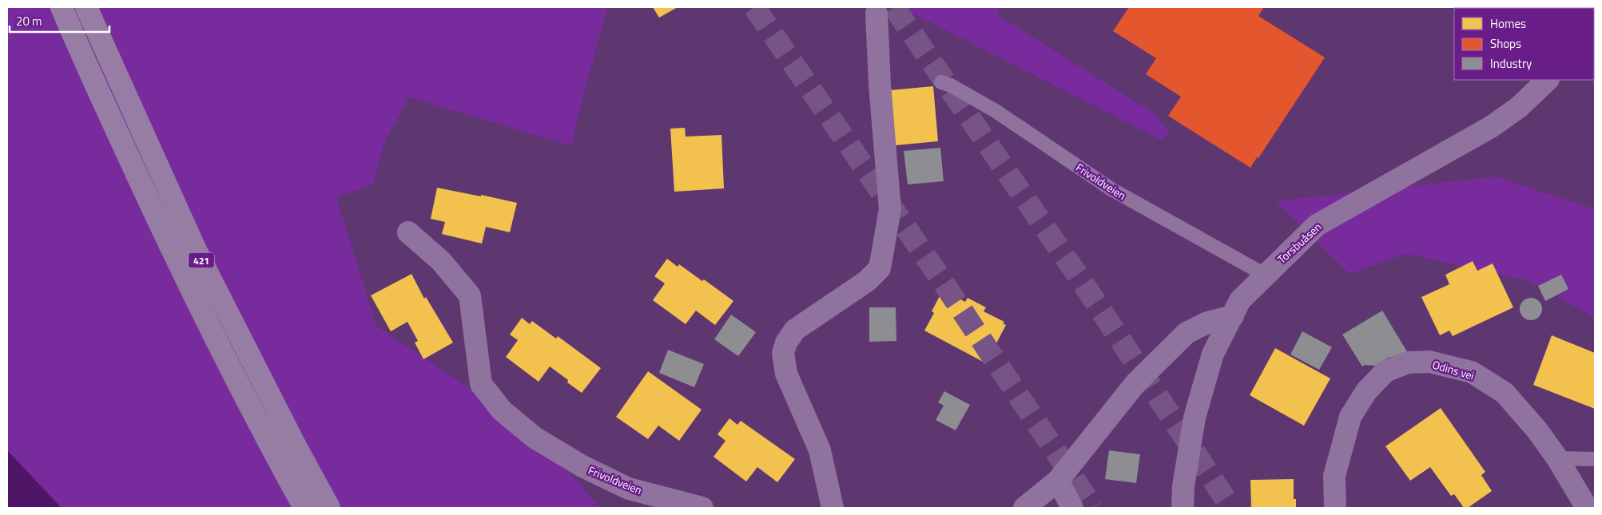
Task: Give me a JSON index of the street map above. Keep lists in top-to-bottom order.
{
  "streets": {
    "main road": ["421"],
    "street": ["Frivoldveien", "Torsbuåsen", "Odins vei"]
  },
  "crossings": [
    ["Frivoldveien", "Torsbuåsen"]
  ],
  "legend": ["Homes", "Shops", "Industry"],
  "scale_bar": "20 m"
}
